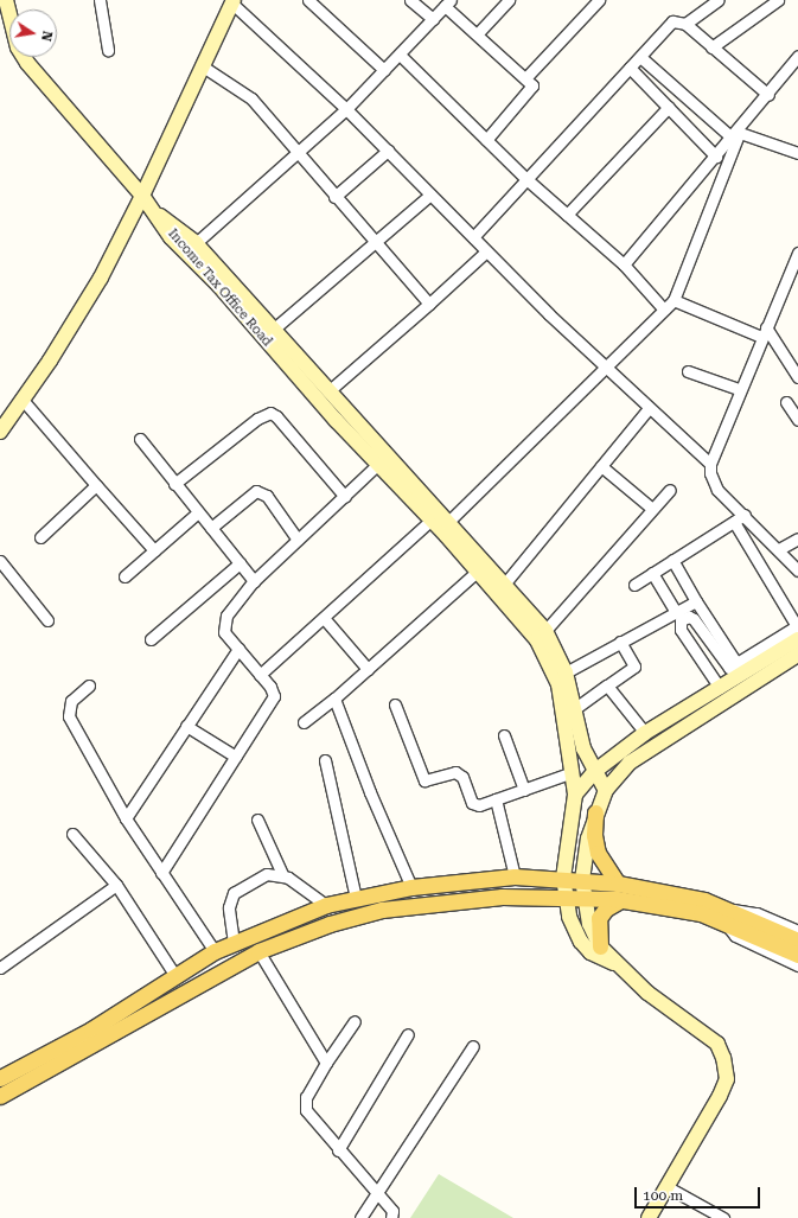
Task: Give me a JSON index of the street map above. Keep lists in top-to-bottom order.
{
  "streets": {
    "main road": ["Income Tax Office Road"]
  },
  "scale_bar": "100 m",
  "north": "right"
}
